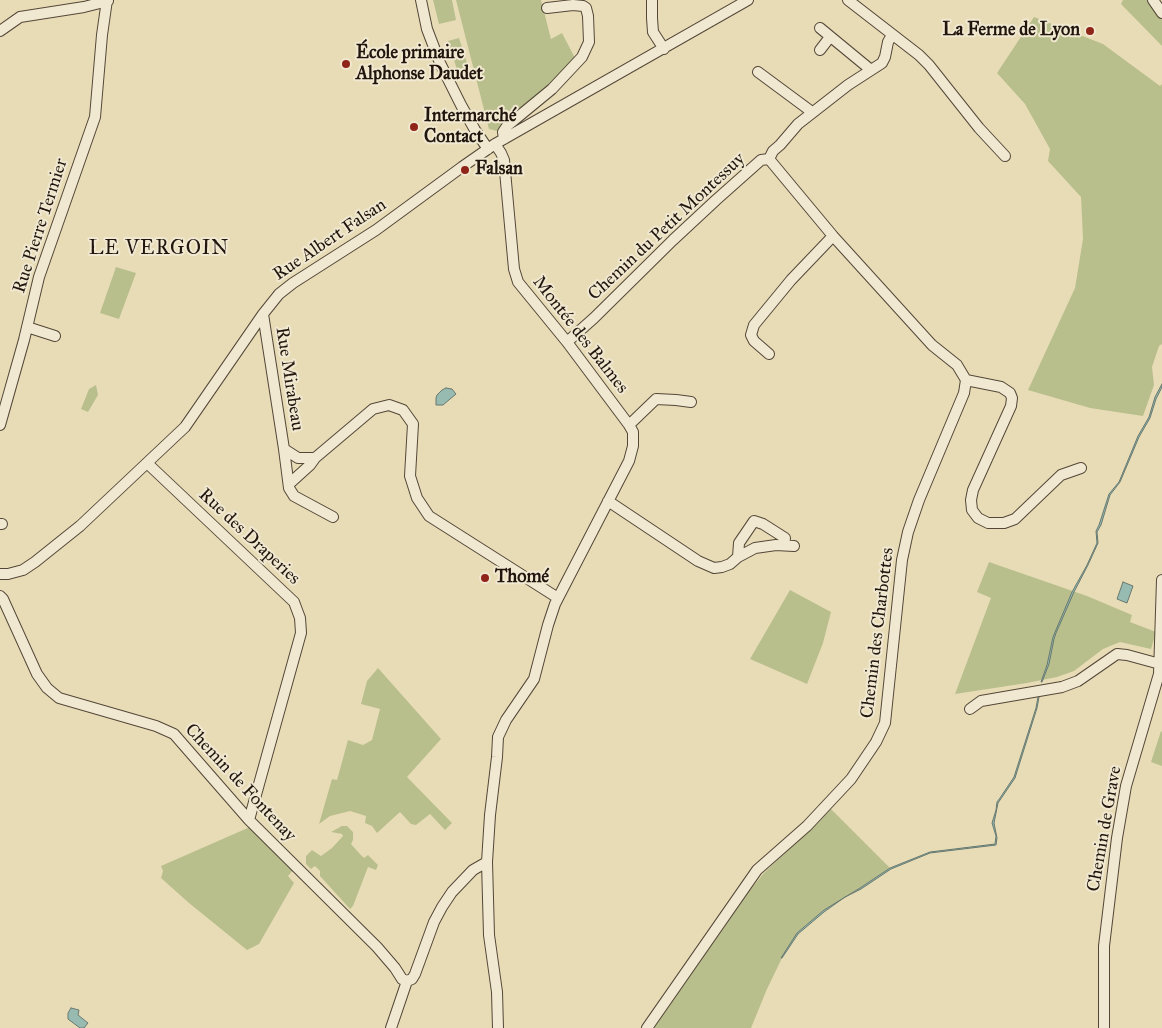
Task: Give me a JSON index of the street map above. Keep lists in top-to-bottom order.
{
  "streets": {
    "street": [
      "Rue Pierre Termier",
      "Chemin du Petit Montessuy",
      "Rue Albert Falsan",
      "Montée des Balmes",
      "Rue Mirabeau",
      "Rue des Draperies",
      "Chemin des Charbottes",
      "Chemin de Fontenay",
      "Chemin de Grave"
    ]
  },
  "crossings": [
    ["Chemin du Petit Montessuy", "Montée des Balmes"],
    ["Rue Albert Falsan", "Montée des Balmes"],
    ["Rue Albert Falsan", "Rue Mirabeau"],
    ["Rue Albert Falsan", "Rue des Draperies"],
    ["Rue des Draperies", "Chemin de Fontenay"]
  ],
  "districts": ["LE VERGOIN"],
  "places": [
    "La Ferme de Lyon",
    "École primaire Alphonse Daudet",
    "Intermarché Contact",
    "Falsan",
    "Thomé"
  ]
}
